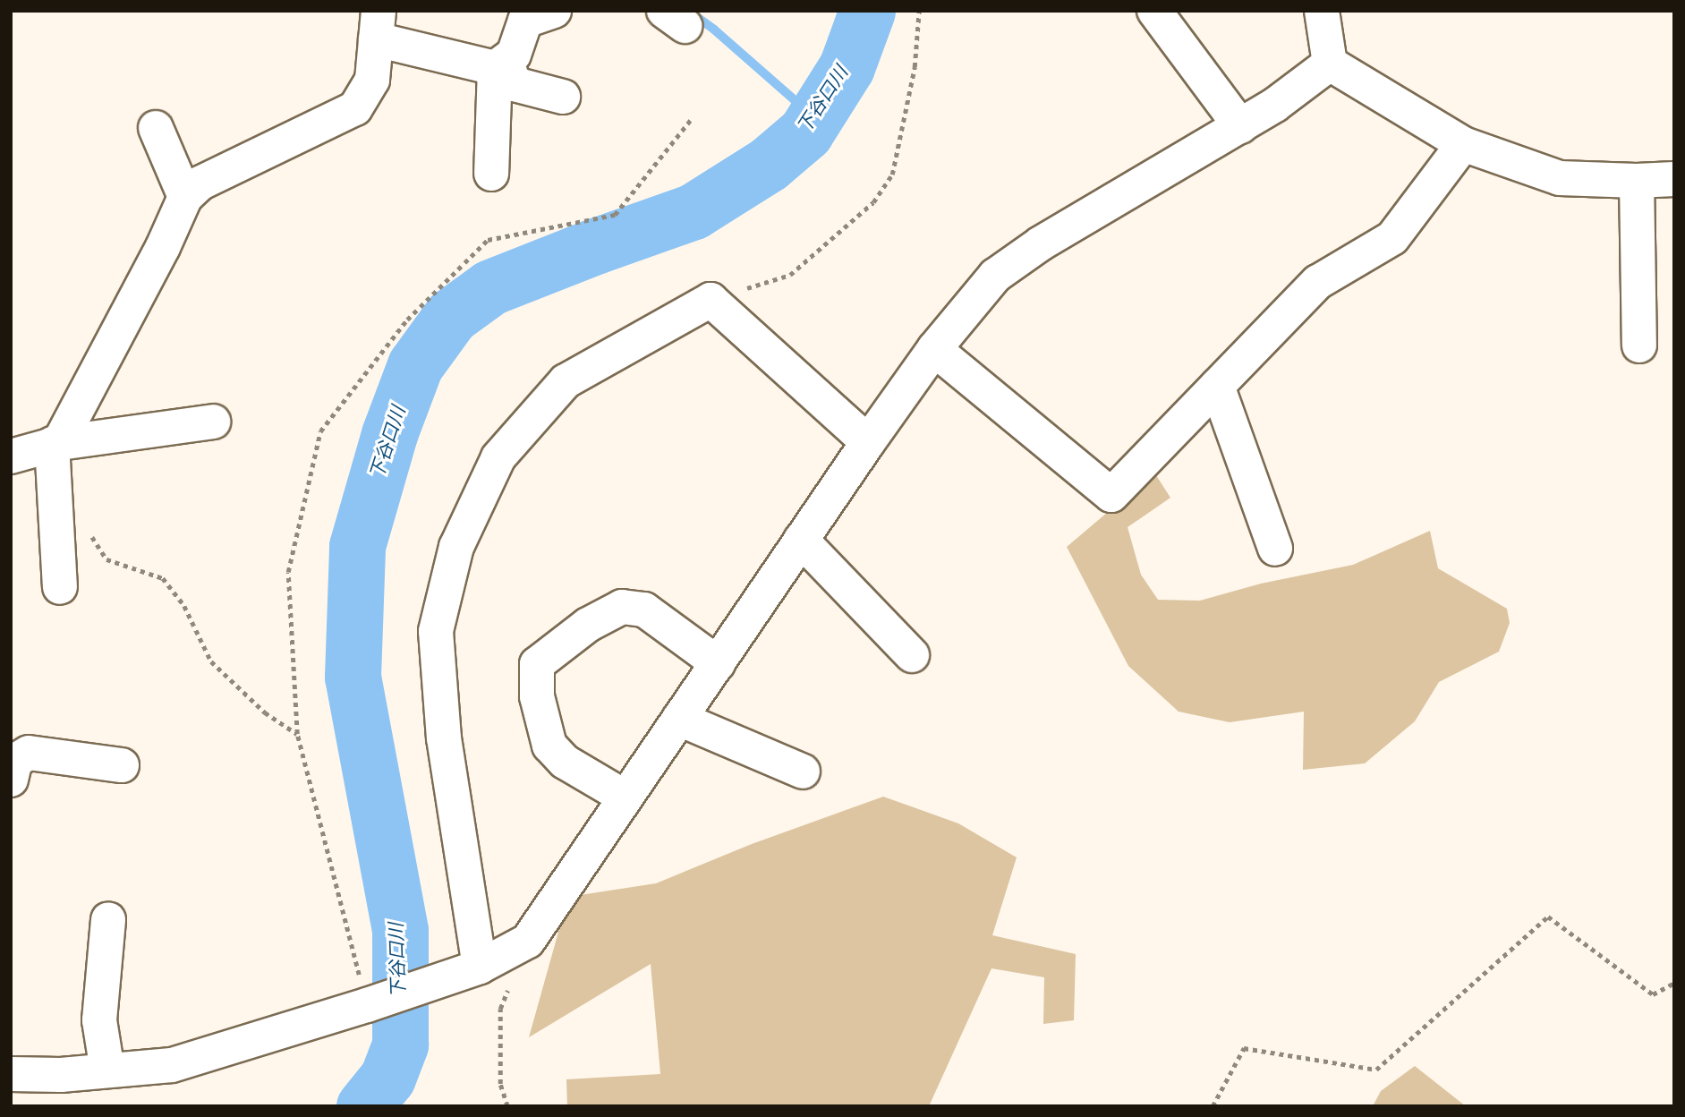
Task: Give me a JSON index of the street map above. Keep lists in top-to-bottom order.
{
  "water": ["下谷口川"]
}
